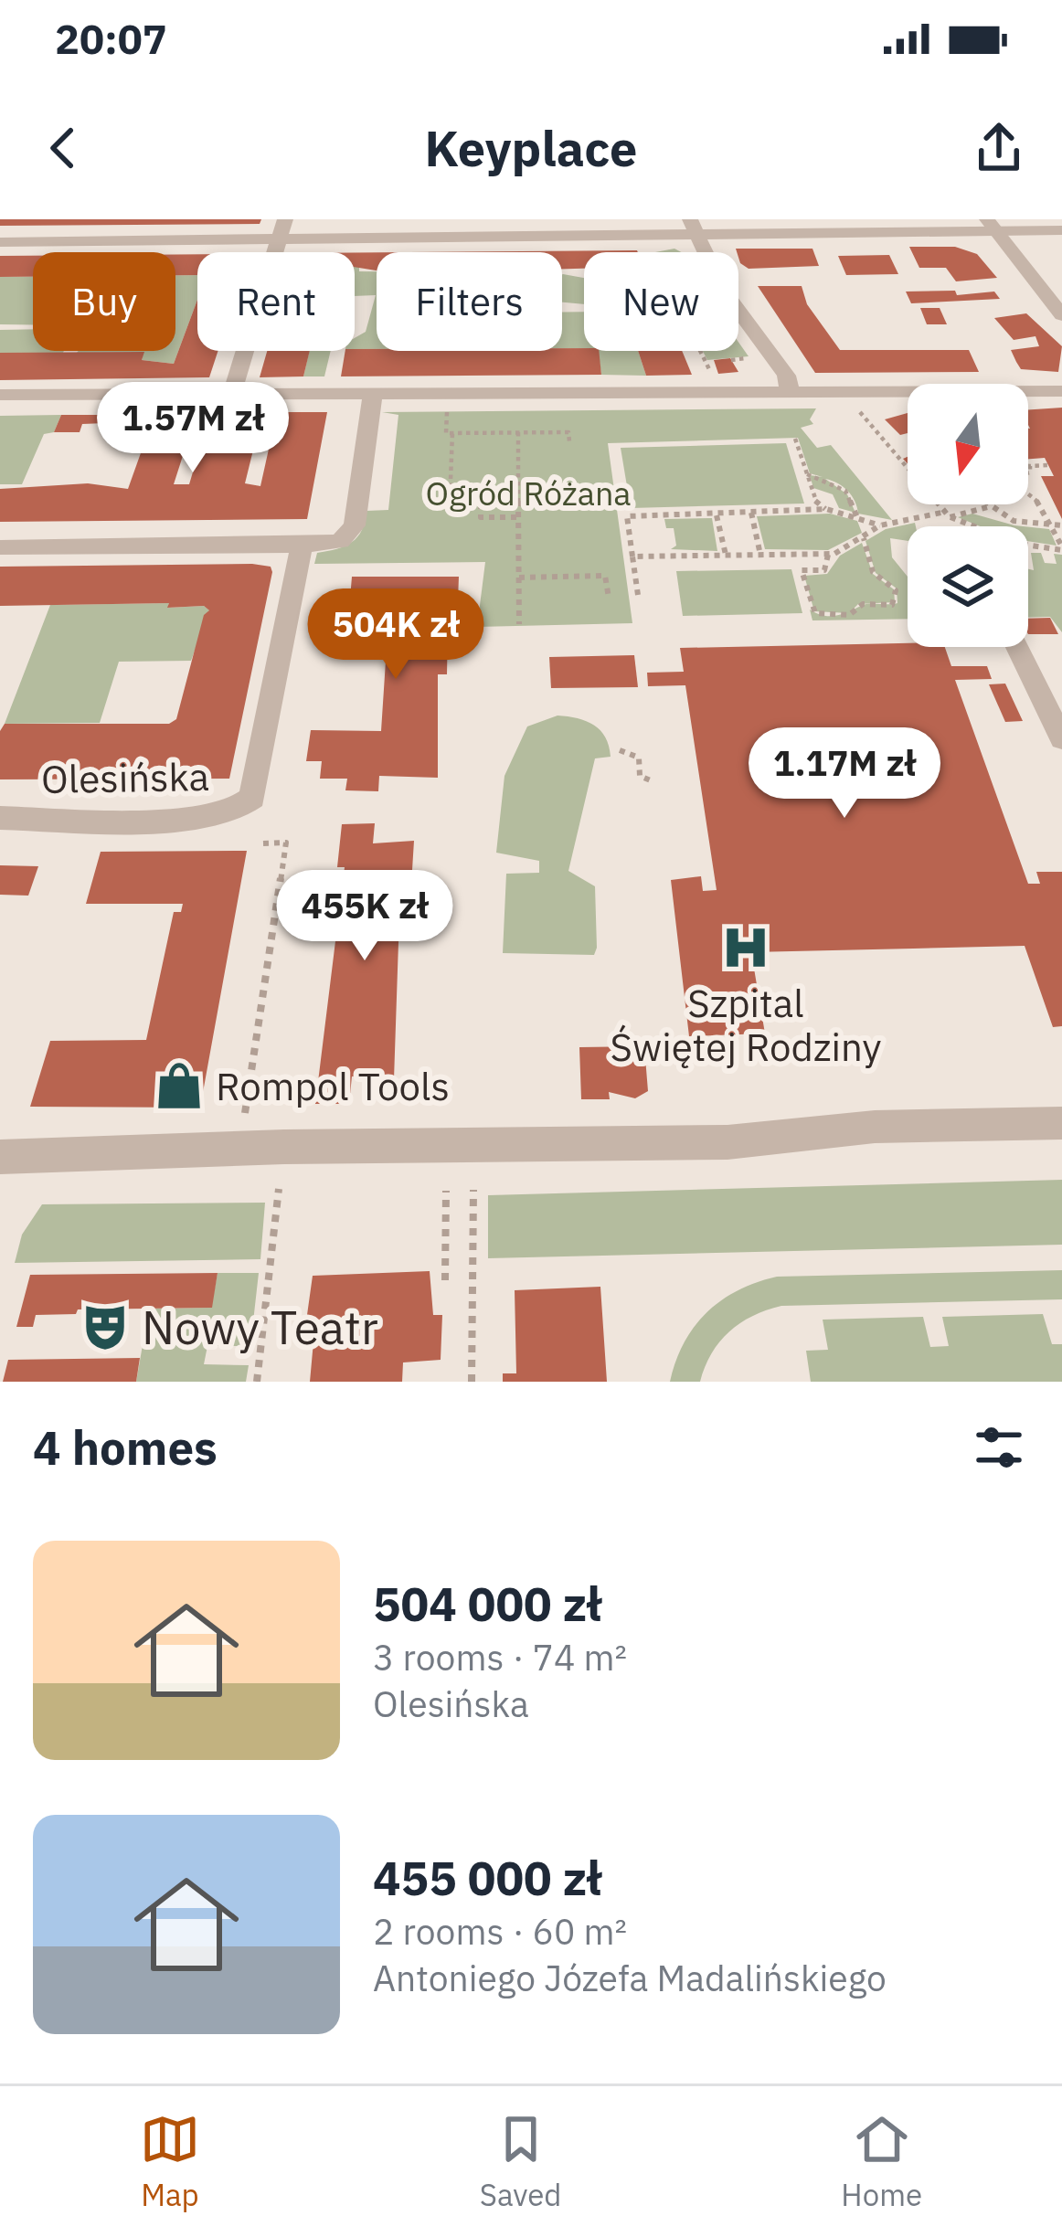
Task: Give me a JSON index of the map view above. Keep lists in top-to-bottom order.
{
  "streets": {
    "street": ["Olesińska"]
  },
  "parks": ["Ogród Różana"],
  "places": {
    "hospital": ["Szpital Świętej Rodziny"],
    "shop": ["Rompol Tools"],
    "theatre": ["Nowy Teatr"]
  },
  "north": "bottom",
  "page": {
    "status": "20:07",
    "header": "Keyplace",
    "chip": [
      "Buy",
      "Rent",
      "Filters",
      "New"
    ],
    "price": [
      "1.57M zł",
      "504K zł",
      "1.17M zł",
      "455K zł"
    ],
    "heading": "4 homes",
    "list": [
      {
        "name": "504 000 zł",
        "note": "3 rooms · 74 m² · Olesińska"
      },
      {
        "name": "455 000 zł",
        "note": "2 rooms · 60 m² · Antoniego Józefa Madalińskiego"
      }
    ],
    "tabs": ["Map", "Saved", "Home"]
  }
}
